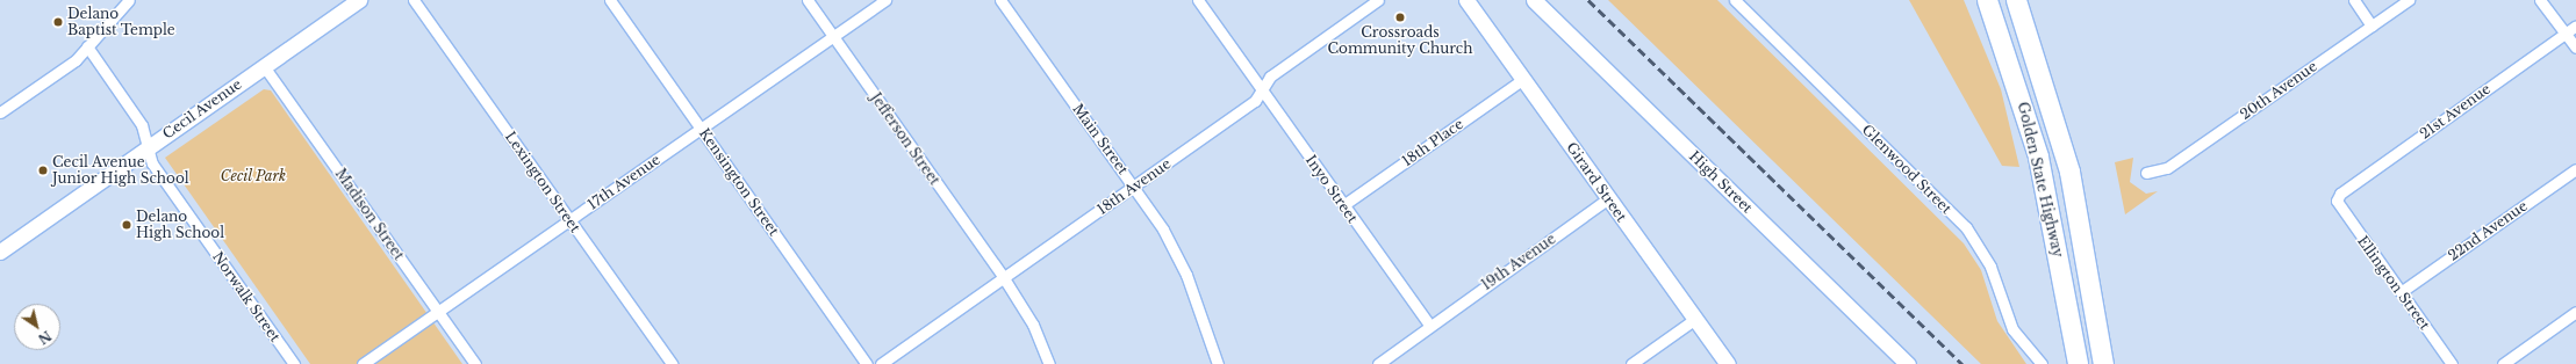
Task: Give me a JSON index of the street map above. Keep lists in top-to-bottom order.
{
  "streets": {
    "highway": ["Golden State Highway"],
    "main road": ["Cecil Avenue", "Girard Street", "High Street"],
    "street": [
      "20th Avenue",
      "21st Avenue",
      "Jefferson Street",
      "Main Street",
      "18th Place",
      "Glenwood Street",
      "Lexington Street",
      "17th Avenue",
      "Kensington Street",
      "18th Avenue",
      "Inyo Street",
      "Madison Street",
      "22nd Avenue",
      "19th Avenue",
      "Ellington Street",
      "Norwalk Street"
    ]
  },
  "crossings": [
    ["Cecil Avenue", "Madison Street"],
    ["Cecil Avenue", "Norwalk Street"],
    ["21st Avenue", "Ellington Street"],
    ["Jefferson Street", "17th Avenue"],
    ["Jefferson Street", "18th Avenue"],
    ["Main Street", "18th Avenue"],
    ["18th Place", "Girard Street"],
    ["18th Place", "Inyo Street"],
    ["Lexington Street", "17th Avenue"],
    ["17th Avenue", "Kensington Street"],
    ["17th Avenue", "Madison Street"],
    ["Girard Street", "19th Avenue"],
    ["18th Avenue", "Inyo Street"],
    ["Inyo Street", "19th Avenue"],
    ["22nd Avenue", "Ellington Street"]
  ],
  "parks": ["Cecil Park"],
  "places": [
    "Crossroads Community Church",
    "Delano Baptist Temple",
    "Cecil Avenue Junior High School",
    "Delano High School"
  ],
  "north": "bottom right"
}
